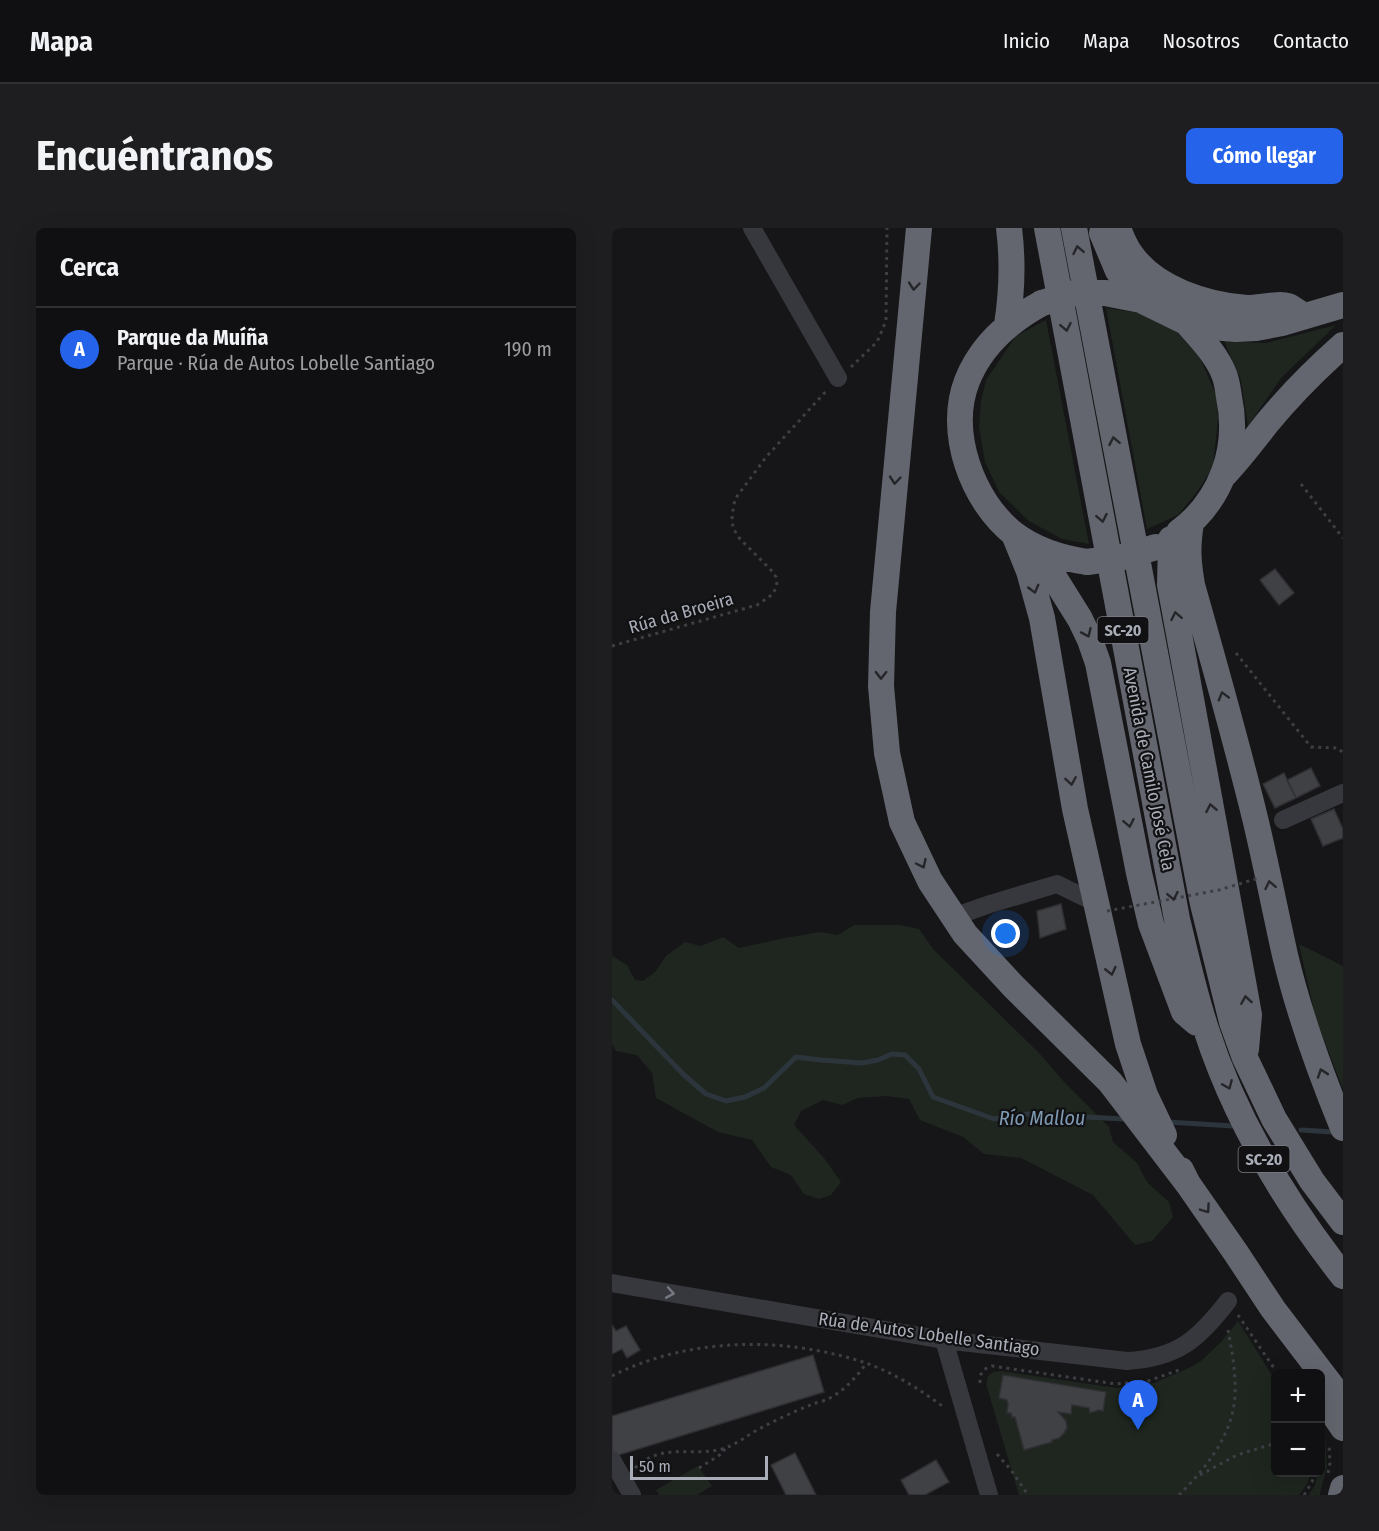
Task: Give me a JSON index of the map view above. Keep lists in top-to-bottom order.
{
  "streets": {
    "highway": ["SC-20", "Avenida de Camilo José Cela"],
    "street": ["Rúa de Autos Lobelle Santiago"],
    "path": ["Rúa da Broeira"]
  },
  "one_way": ["Rúa de Autos Lobelle Santiago"],
  "water": ["Río Mallou"],
  "scale_bar": "50 m",
  "page": {
    "header": "Mapa",
    "nav": [
      "Inicio",
      "Mapa",
      "Nosotros",
      "Contacto"
    ],
    "buttons": "Cómo llegar",
    "title": "Encuéntranos",
    "heading": "Cerca",
    "list": [
      {
        "mark": "A",
        "name": "Parque da Muíña",
        "note": "Parque · Rúa de Autos Lobelle Santiago",
        "value": "190 m"
      }
    ],
    "map_buttons": ["+", "−"],
    "pins": "A",
    "scale": "50 m"
  }
}
